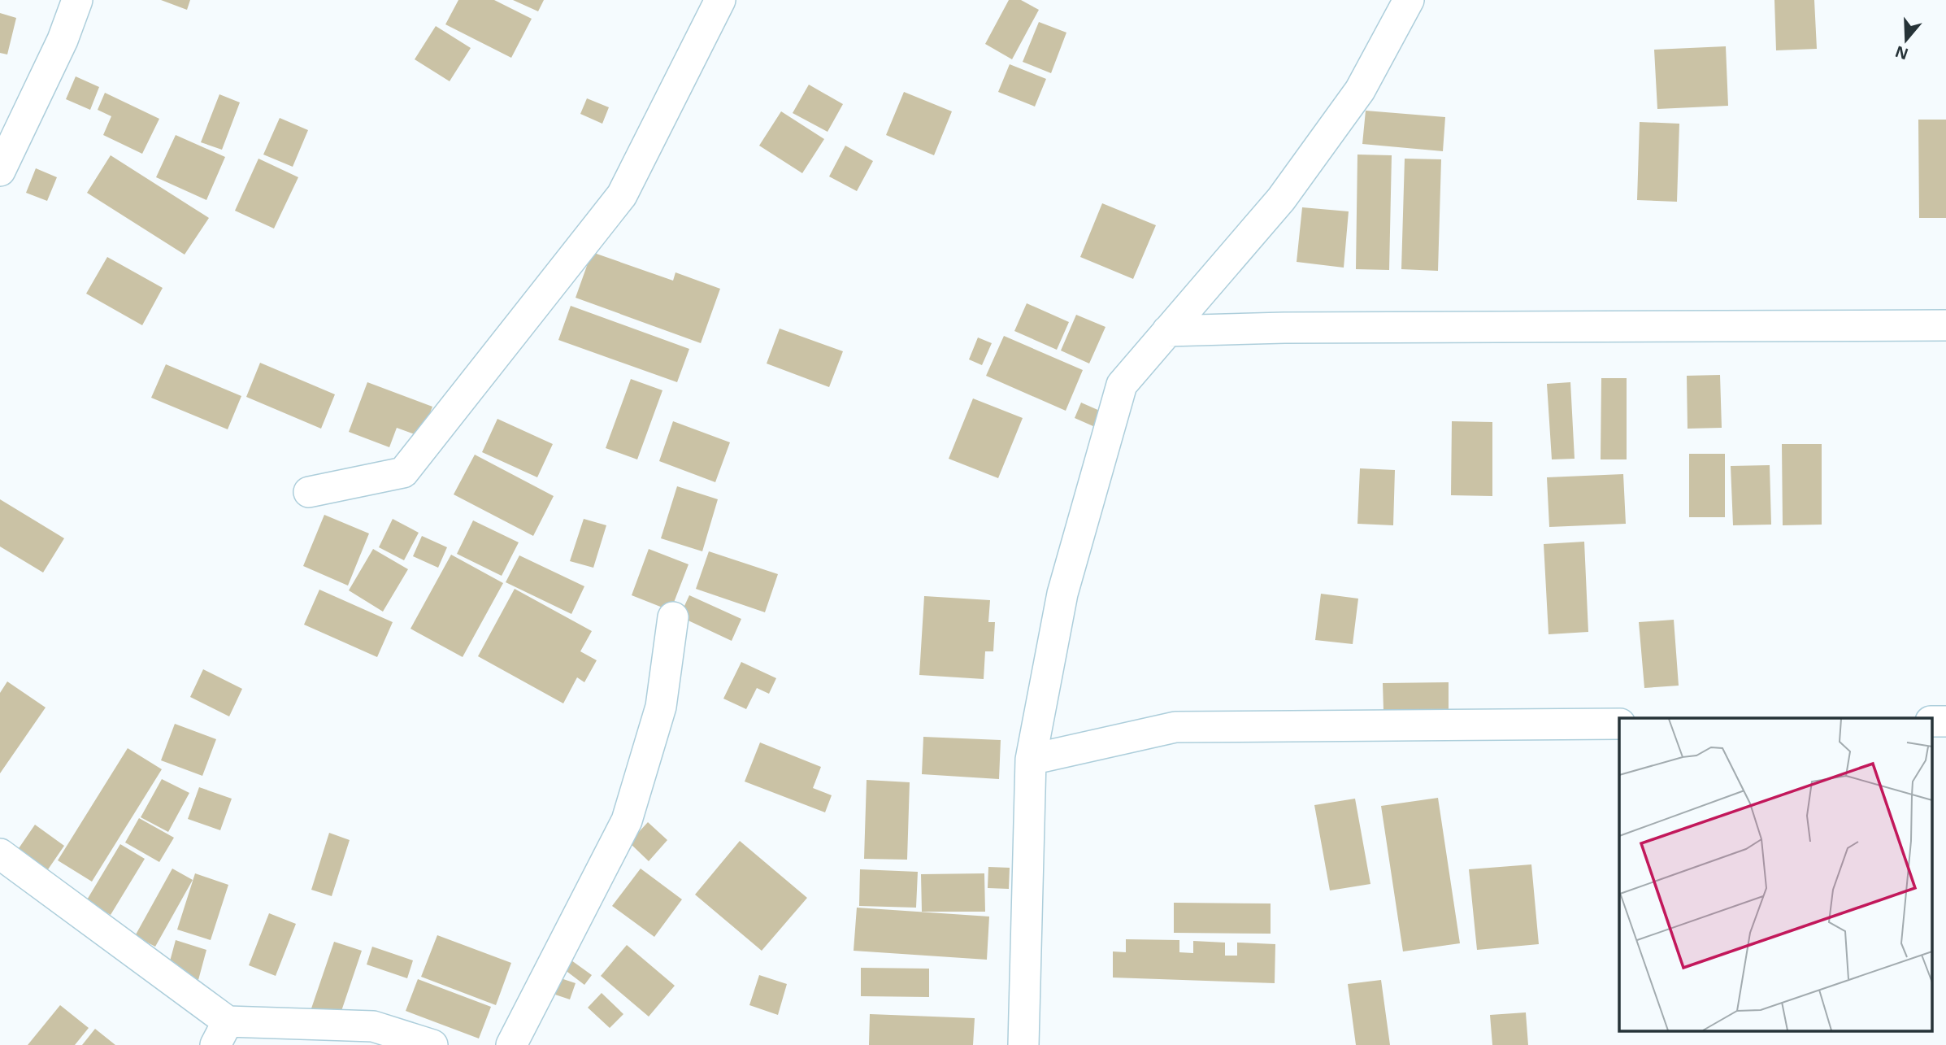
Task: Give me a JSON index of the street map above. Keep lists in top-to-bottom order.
{
  "north": "bottom"
}
